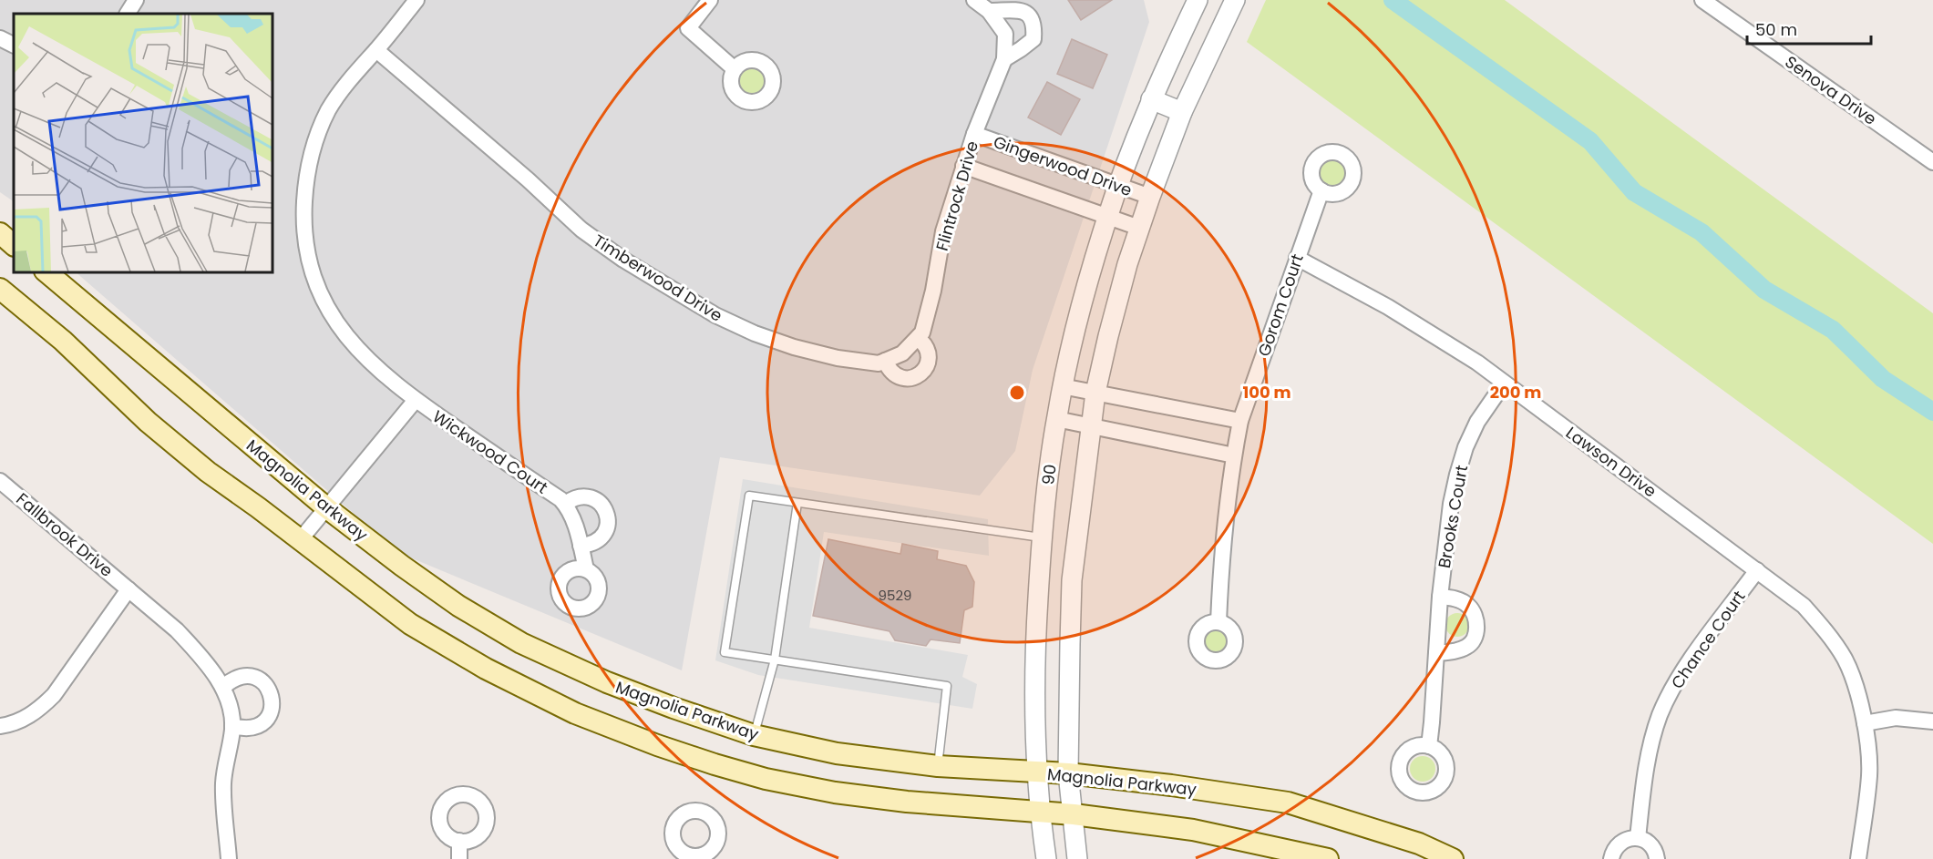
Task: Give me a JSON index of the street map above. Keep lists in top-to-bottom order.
{
  "streets": {
    "main road": ["Magnolia Parkway"],
    "street": [
      "Senova Drive",
      "Gingerwood Drive",
      "Flintrock Drive",
      "Timberwood Drive",
      "Gorom Court",
      "Wickwood Court",
      "Lawson Drive",
      "90",
      "Brooks Court",
      "Fallbrook Drive",
      "Chance Court"
    ]
  },
  "crossings": [
    ["Gingerwood Drive", "Flintrock Drive"],
    ["Gingerwood Drive", "90"],
    ["Flintrock Drive", "Timberwood Drive"],
    ["Timberwood Drive", "Wickwood Court"],
    ["Gorom Court", "Lawson Drive"],
    ["Lawson Drive", "Brooks Court"],
    ["Lawson Drive", "Chance Court"],
    ["90", "Magnolia Parkway"]
  ],
  "house_numbers": ["9529"],
  "scale_bar": "50 m",
  "rings": ["100 m", "200 m"]
}
